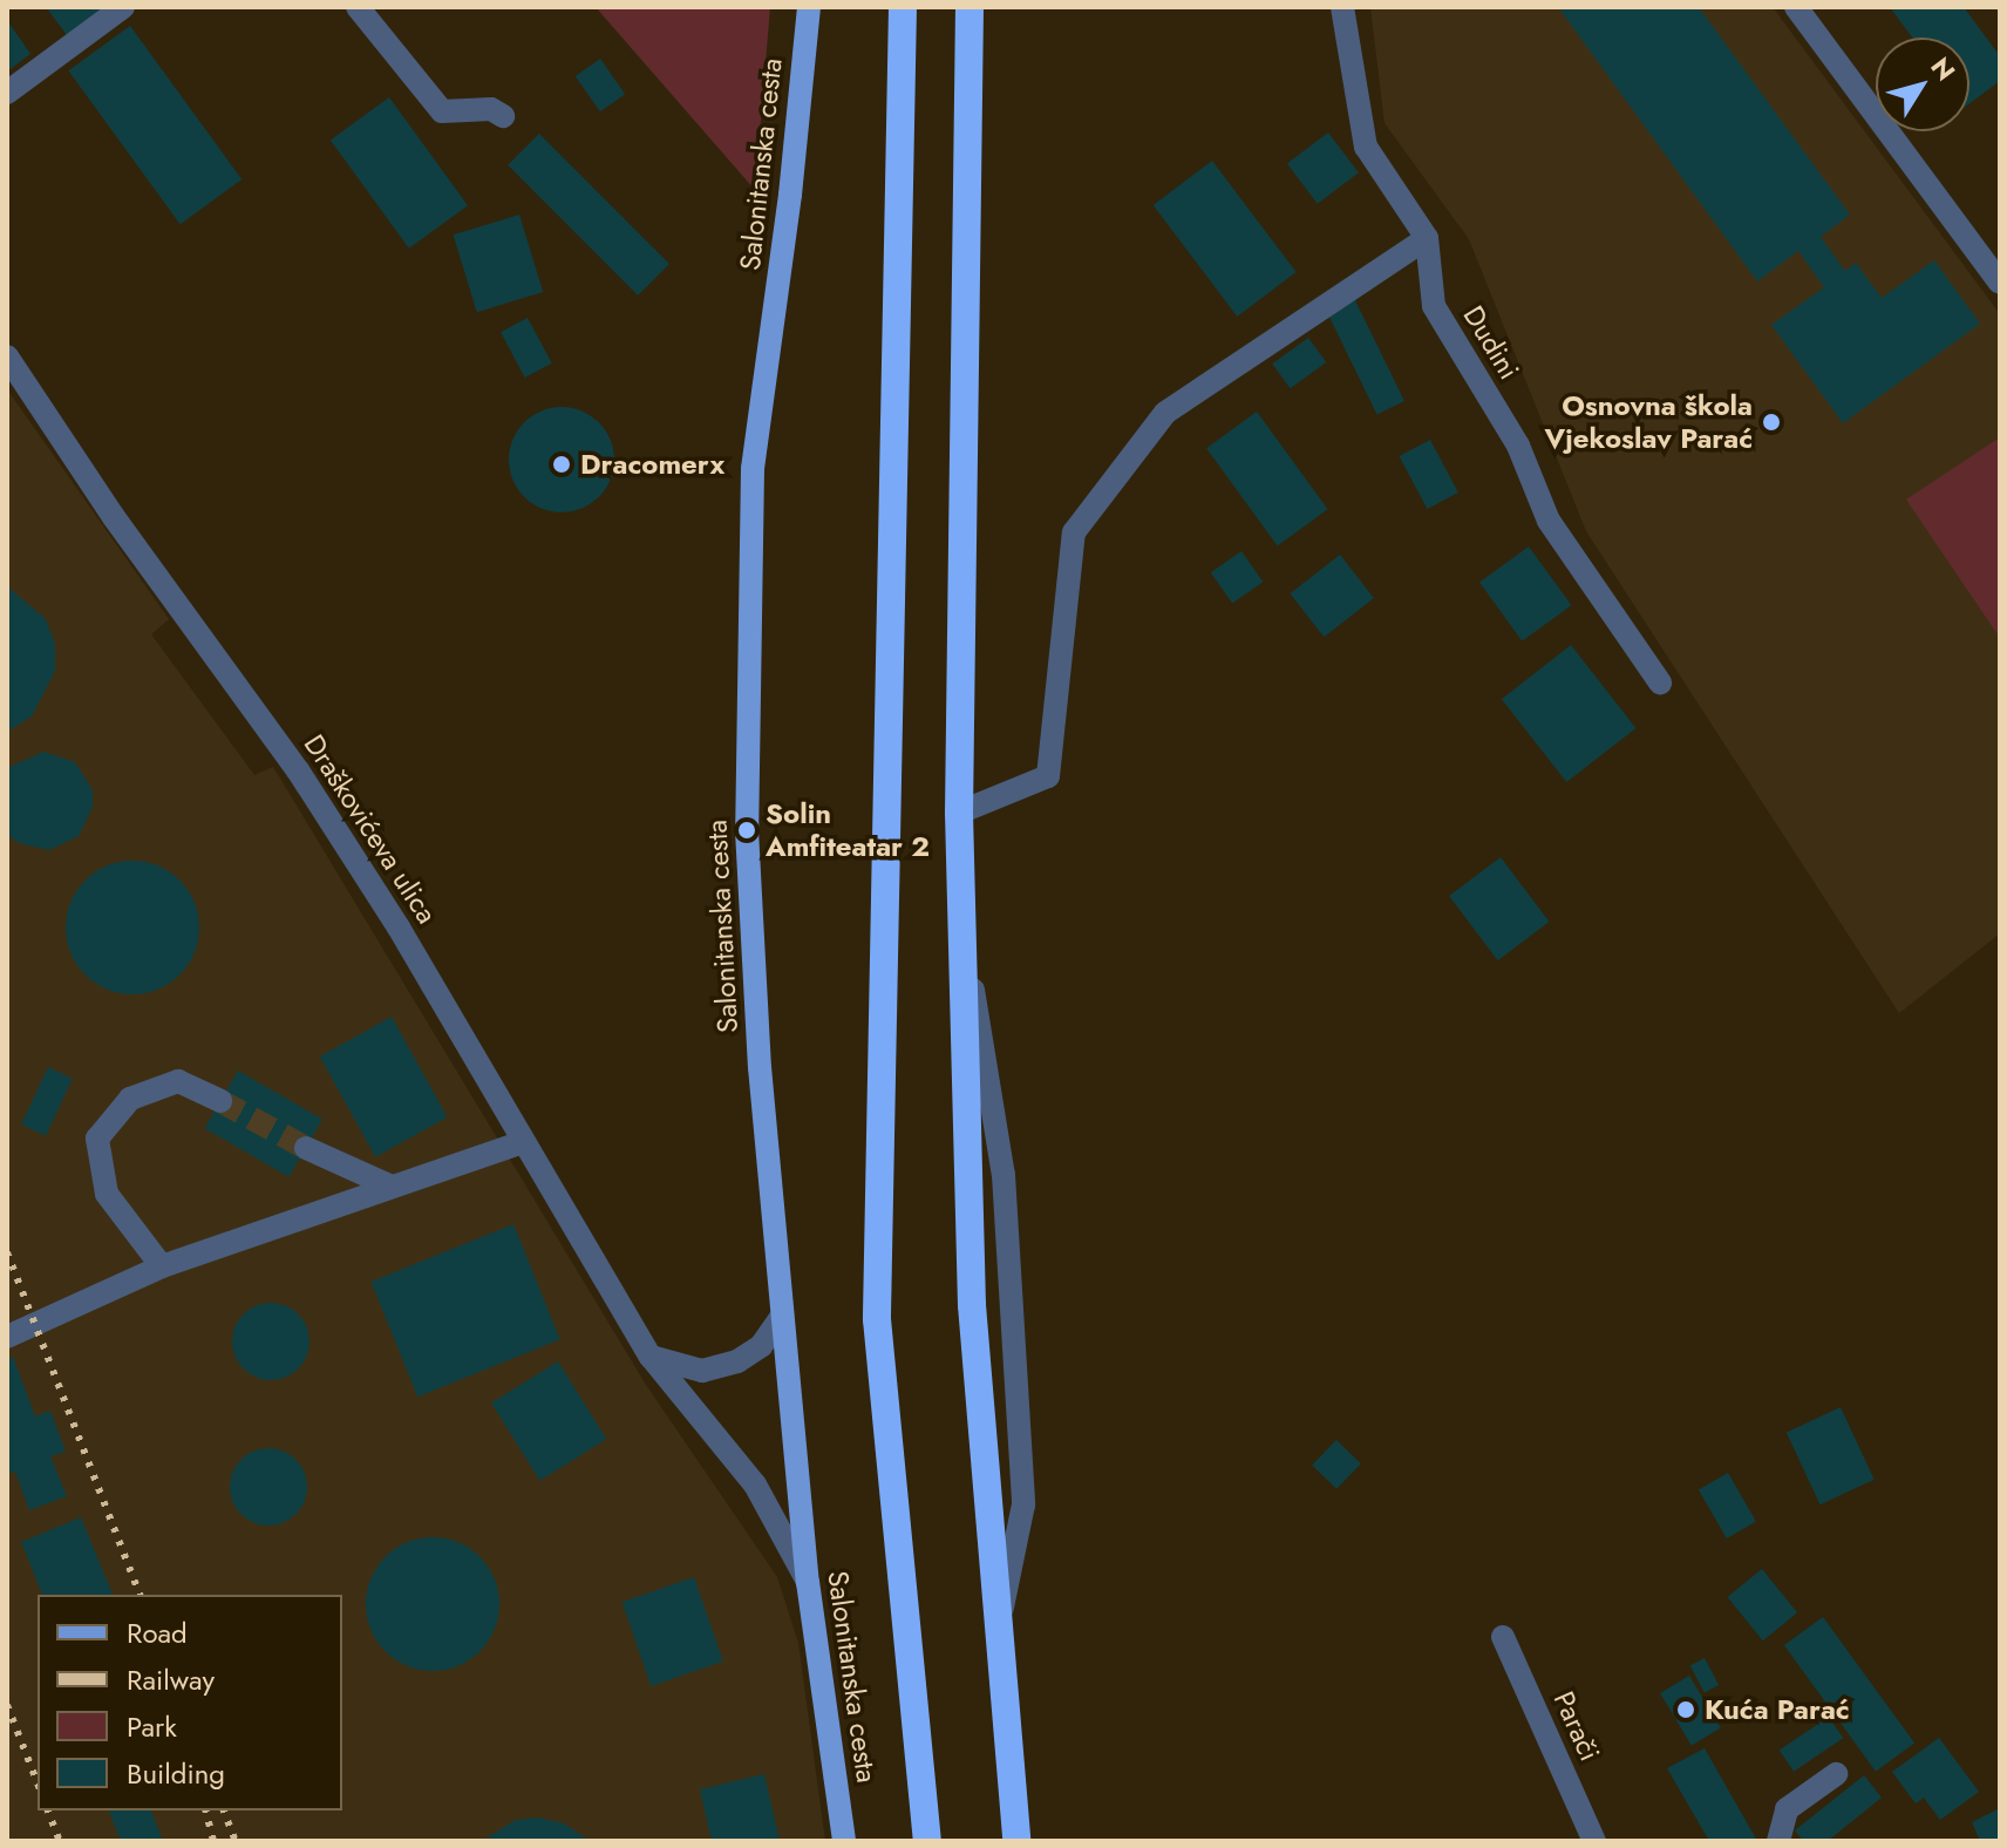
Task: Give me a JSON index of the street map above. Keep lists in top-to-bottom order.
{
  "streets": {
    "main road": ["Salonitanska cesta"],
    "street": ["Dudini", "Draškovićeva ulica", "Parači"]
  },
  "crossings": [
    ["Salonitanska cesta", "Draškovićeva ulica"]
  ],
  "places": [
    "Osnovna škola Vjekoslav Parać",
    "Dracomerx",
    "Solin Amfiteatar 2",
    "Kuća Parać"
  ],
  "legend": [
    "Road",
    "Railway",
    "Park",
    "Building"
  ],
  "north": "top right"
}
